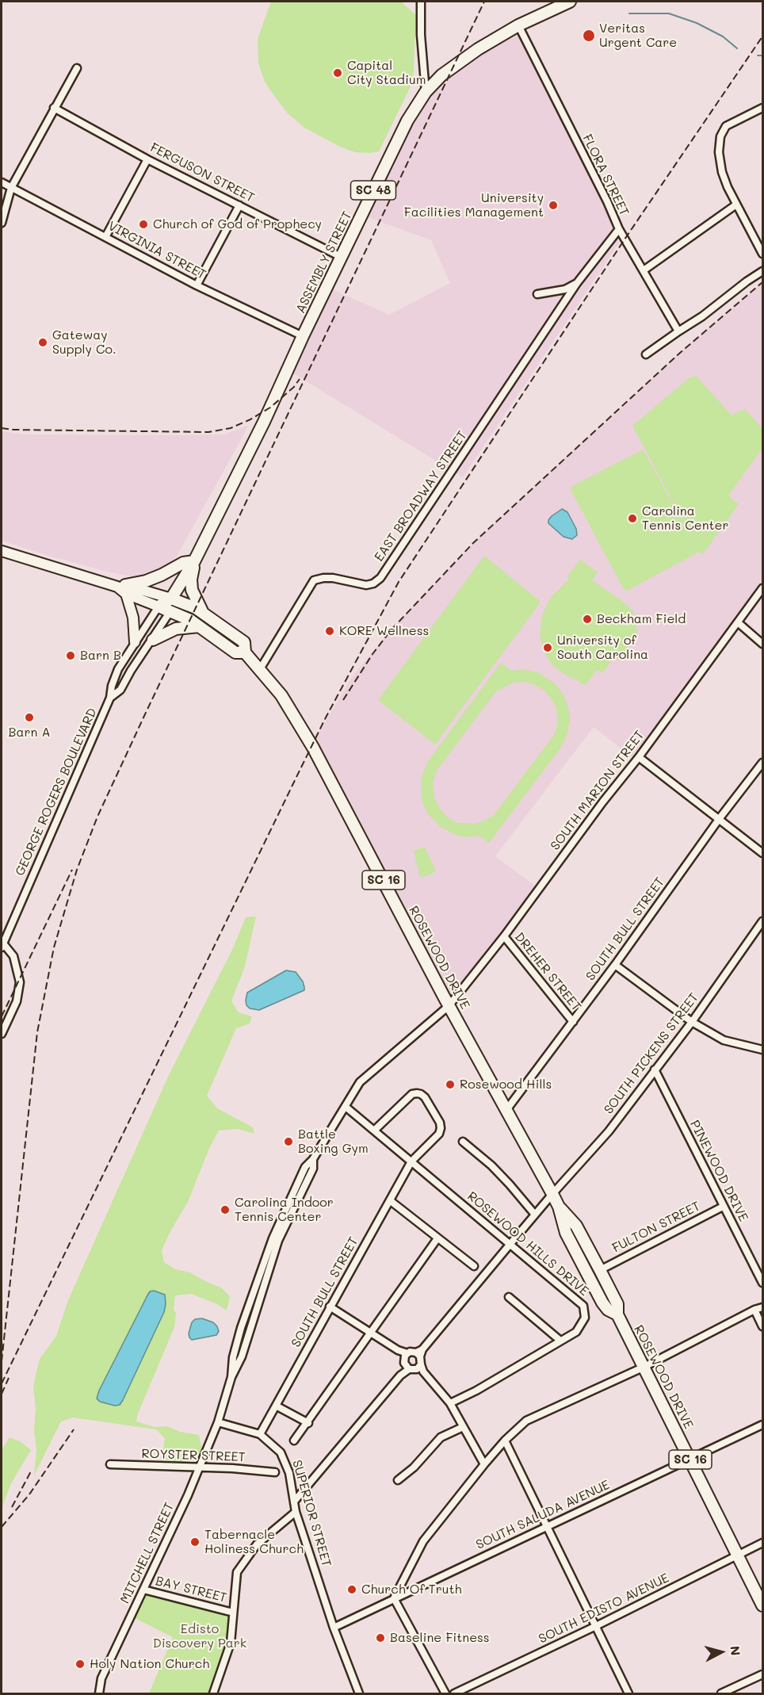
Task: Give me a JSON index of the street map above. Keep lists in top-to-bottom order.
{
  "streets": {
    "main road": [
      "SC 48",
      "ASSEMBLY STREET",
      "SC 16",
      "ROSEWOOD DRIVE"
    ],
    "street": [
      "FERGUSON STREET",
      "FLORA STREET",
      "VIRGINIA STREET",
      "EAST BROADWAY STREET",
      "SOUTH MARION STREET",
      "GEORGE ROGERS BOULEVARD",
      "SOUTH BULL STREET",
      "DREHER STREET",
      "SOUTH PICKENS STREET",
      "PINEWOOD DRIVE",
      "FULTON STREET",
      "ROSEWOOD HILLS DRIVE",
      "ROYSTER STREET",
      "SUPERIOR STREET",
      "SOUTH SALUDA AVENUE",
      "MITCHELL STREET",
      "BAY STREET",
      "SOUTH EDISTO AVENUE"
    ]
  },
  "crossings": [
    ["FERGUSON STREET", "ASSEMBLY STREET"],
    ["FLORA STREET", "ASSEMBLY STREET"],
    ["FLORA STREET", "EAST BROADWAY STREET"],
    ["VIRGINIA STREET", "ASSEMBLY STREET"],
    ["ASSEMBLY STREET", "GEORGE ROGERS BOULEVARD"],
    ["ASSEMBLY STREET", "ROSEWOOD DRIVE"],
    ["EAST BROADWAY STREET", "ROSEWOOD DRIVE"],
    ["SOUTH MARION STREET", "ROSEWOOD DRIVE"],
    ["SOUTH MARION STREET", "DREHER STREET"],
    ["GEORGE ROGERS BOULEVARD", "ROSEWOOD DRIVE"],
    ["SOUTH BULL STREET", "ROSEWOOD DRIVE"],
    ["SOUTH BULL STREET", "DREHER STREET"],
    ["SOUTH BULL STREET", "ROSEWOOD HILLS DRIVE"],
    ["SOUTH BULL STREET", "SUPERIOR STREET"],
    ["ROSEWOOD DRIVE", "SOUTH PICKENS STREET"],
    ["ROSEWOOD DRIVE", "FULTON STREET"],
    ["ROSEWOOD DRIVE", "SOUTH SALUDA AVENUE"],
    ["ROSEWOOD DRIVE", "SOUTH EDISTO AVENUE"],
    ["SOUTH PICKENS STREET", "PINEWOOD DRIVE"],
    ["PINEWOOD DRIVE", "FULTON STREET"],
    ["ROYSTER STREET", "MITCHELL STREET"],
    ["SUPERIOR STREET", "SOUTH SALUDA AVENUE"],
    ["SUPERIOR STREET", "MITCHELL STREET"],
    ["MITCHELL STREET", "BAY STREET"]
  ],
  "parks": ["Edisto Discovery Park"],
  "places": [
    "Veritas Urgent Care",
    "Capital City Stadium",
    "University Facilities Management",
    "Church of God of Prophecy",
    "Gateway Supply Co.",
    "Carolina Tennis Center",
    "Beckham Field",
    "KORE Wellness",
    "University of South Carolina",
    "Barn B",
    "Barn A",
    "Rosewood Hills",
    "Battle Boxing Gym",
    "Carolina Indoor Tennis Center",
    "Tabernacle Holiness Church",
    "Church Of Truth",
    "Baseline Fitness",
    "Holy Nation Church"
  ],
  "north": "right"
}
